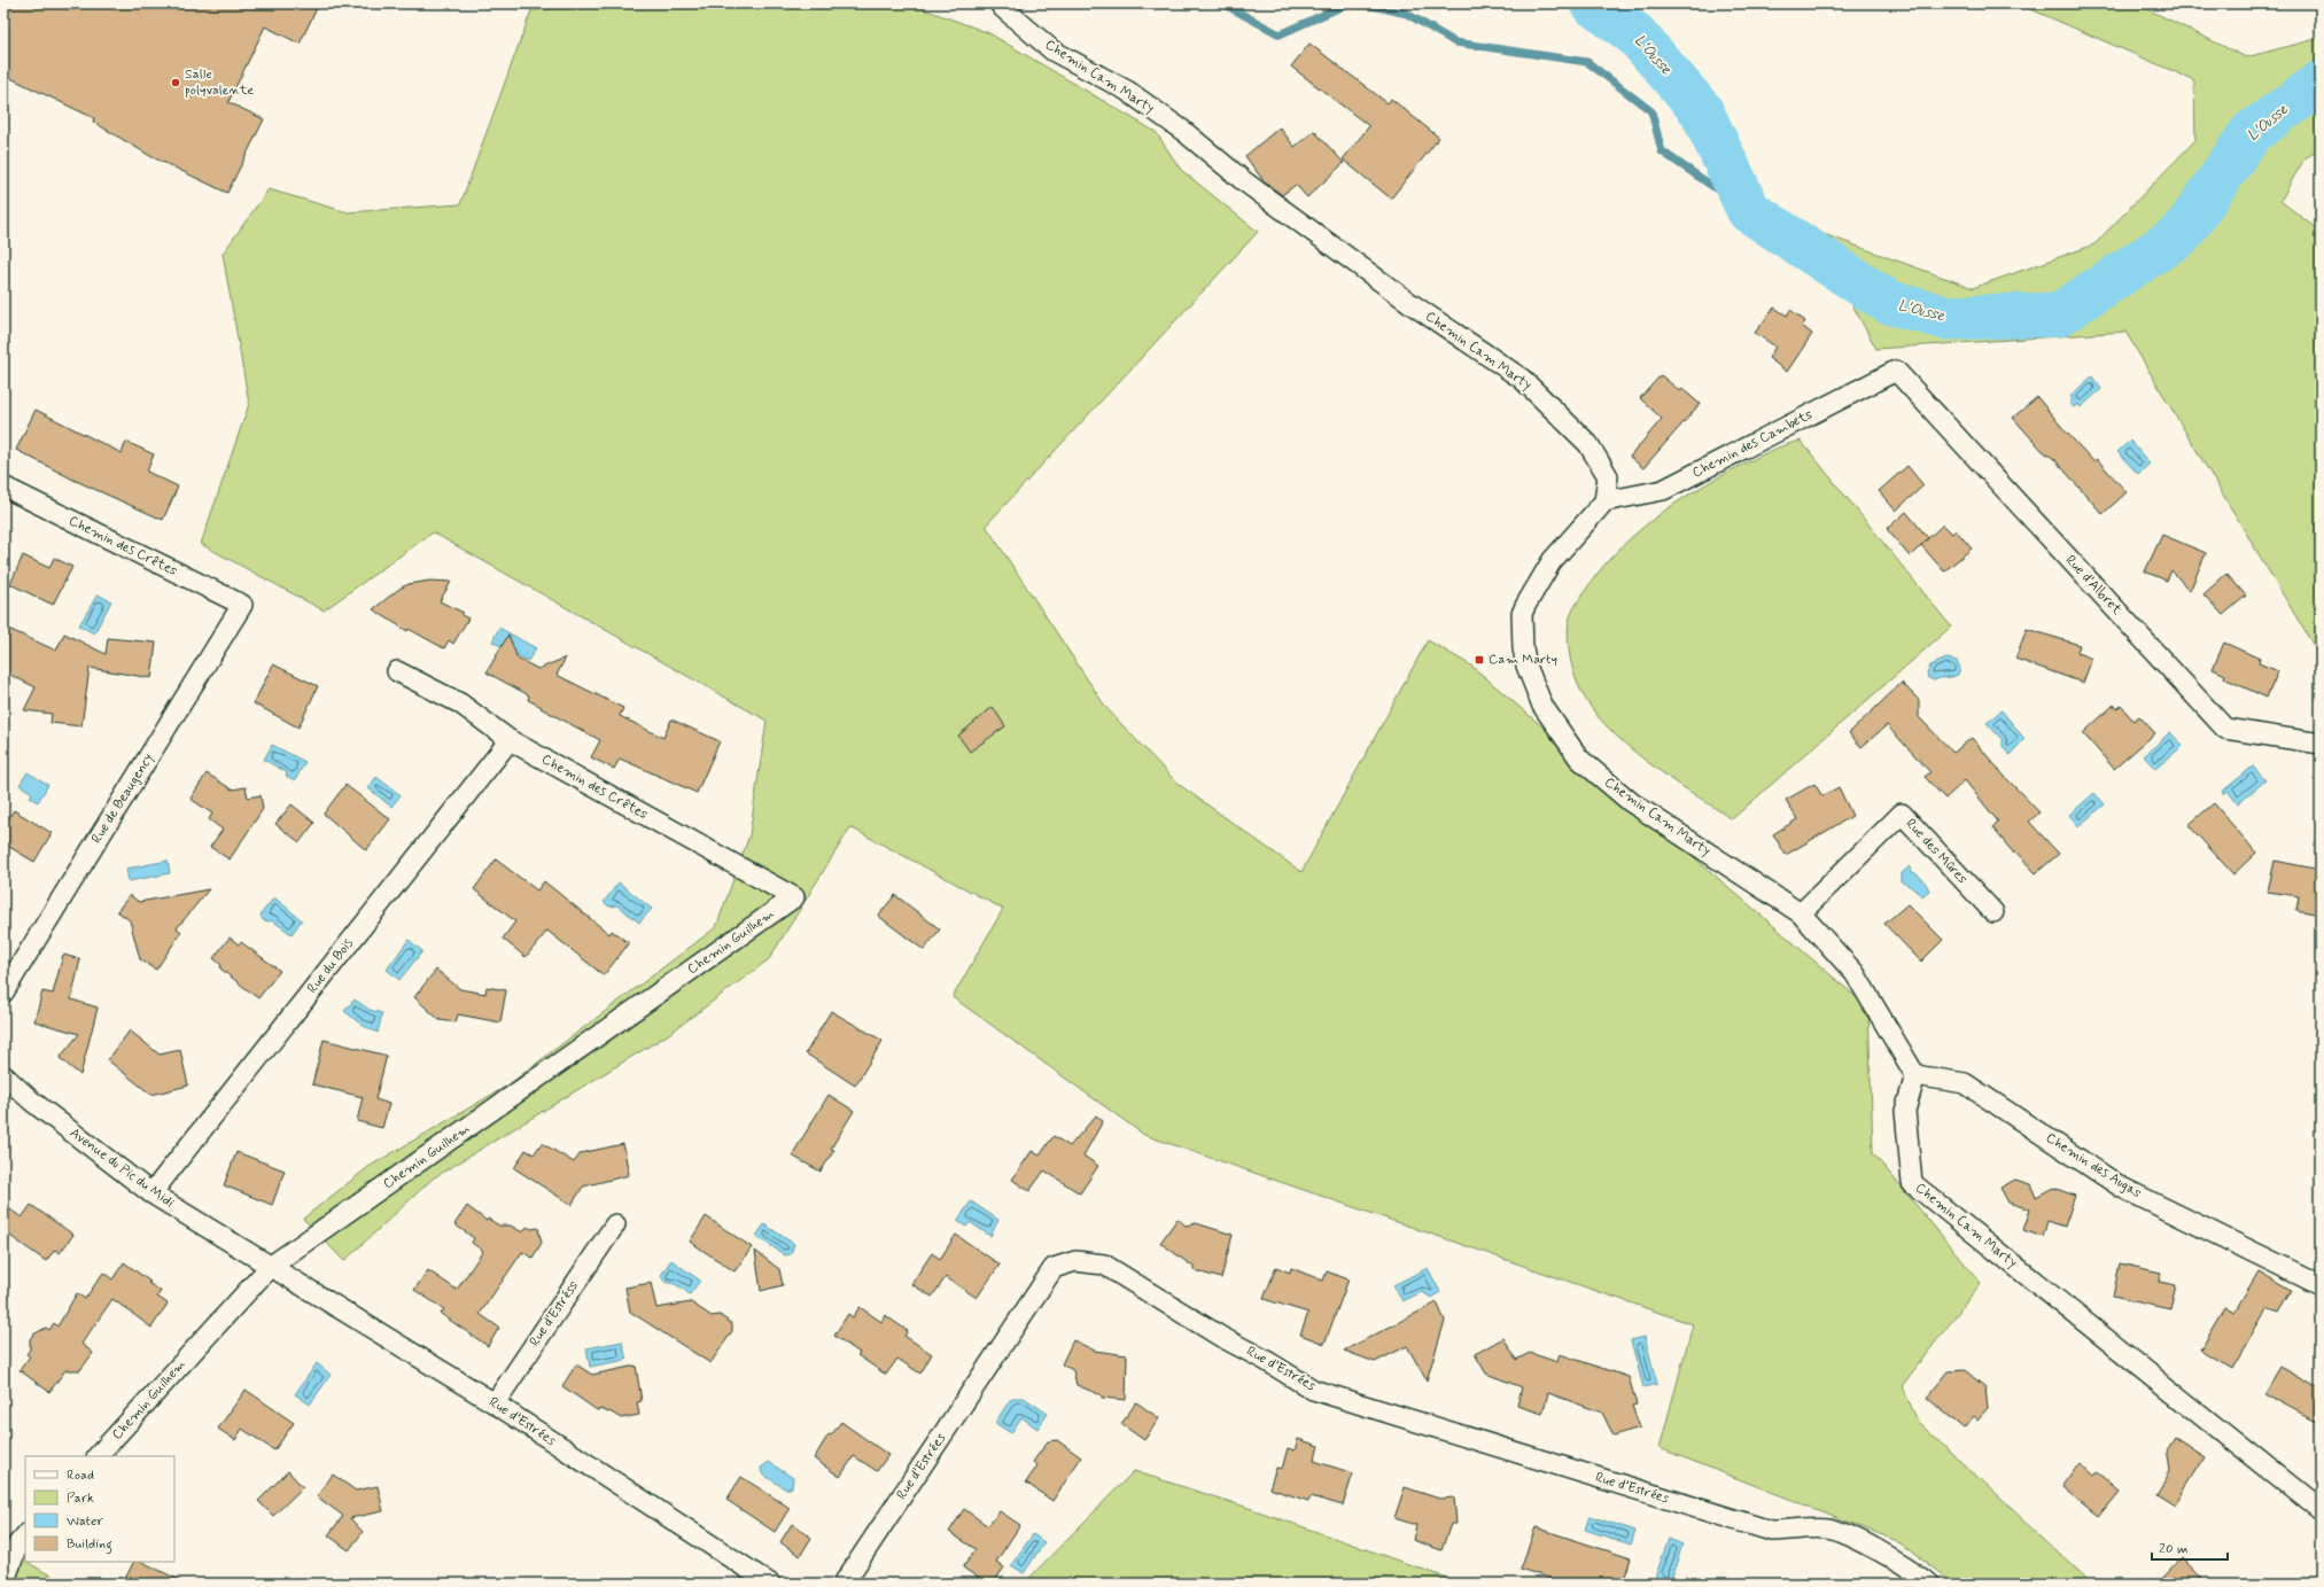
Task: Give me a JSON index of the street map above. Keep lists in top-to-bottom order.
{
  "streets": {
    "street": [
      "Chemin Cam Marty",
      "Chemin des Cambets",
      "Chemin des Crêtes",
      "Rue d'Albret",
      "Rue de Beaugency",
      "Rue des Mûres",
      "Chemin Guilhem",
      "Rue du Bois",
      "Chemin des Augas",
      "Avenue du Pic du Midi",
      "Rue d'Estréss",
      "Rue d’Estrées"
    ]
  },
  "crossings": [
    ["Chemin Cam Marty", "Chemin des Cambets"],
    ["Chemin Cam Marty", "Rue des Mûres"],
    ["Chemin Cam Marty", "Chemin des Augas"],
    ["Chemin des Cambets", "Rue d'Albret"],
    ["Chemin des Crêtes", "Rue de Beaugency"],
    ["Chemin des Crêtes", "Chemin Guilhem"],
    ["Chemin des Crêtes", "Rue du Bois"],
    ["Chemin Guilhem", "Avenue du Pic du Midi"],
    ["Chemin Guilhem", "Rue d’Estrées"],
    ["Rue du Bois", "Avenue du Pic du Midi"],
    ["Avenue du Pic du Midi", "Rue d’Estrées"],
    ["Rue d'Estréss", "Rue d’Estrées"]
  ],
  "water": ["L'Ousse"],
  "places": {
    "other": ["Salle polyvalente"],
    "transit": ["Cam Marty"]
  },
  "legend": [
    "Road",
    "Park",
    "Water",
    "Building"
  ],
  "scale_bar": "20 m"
}
